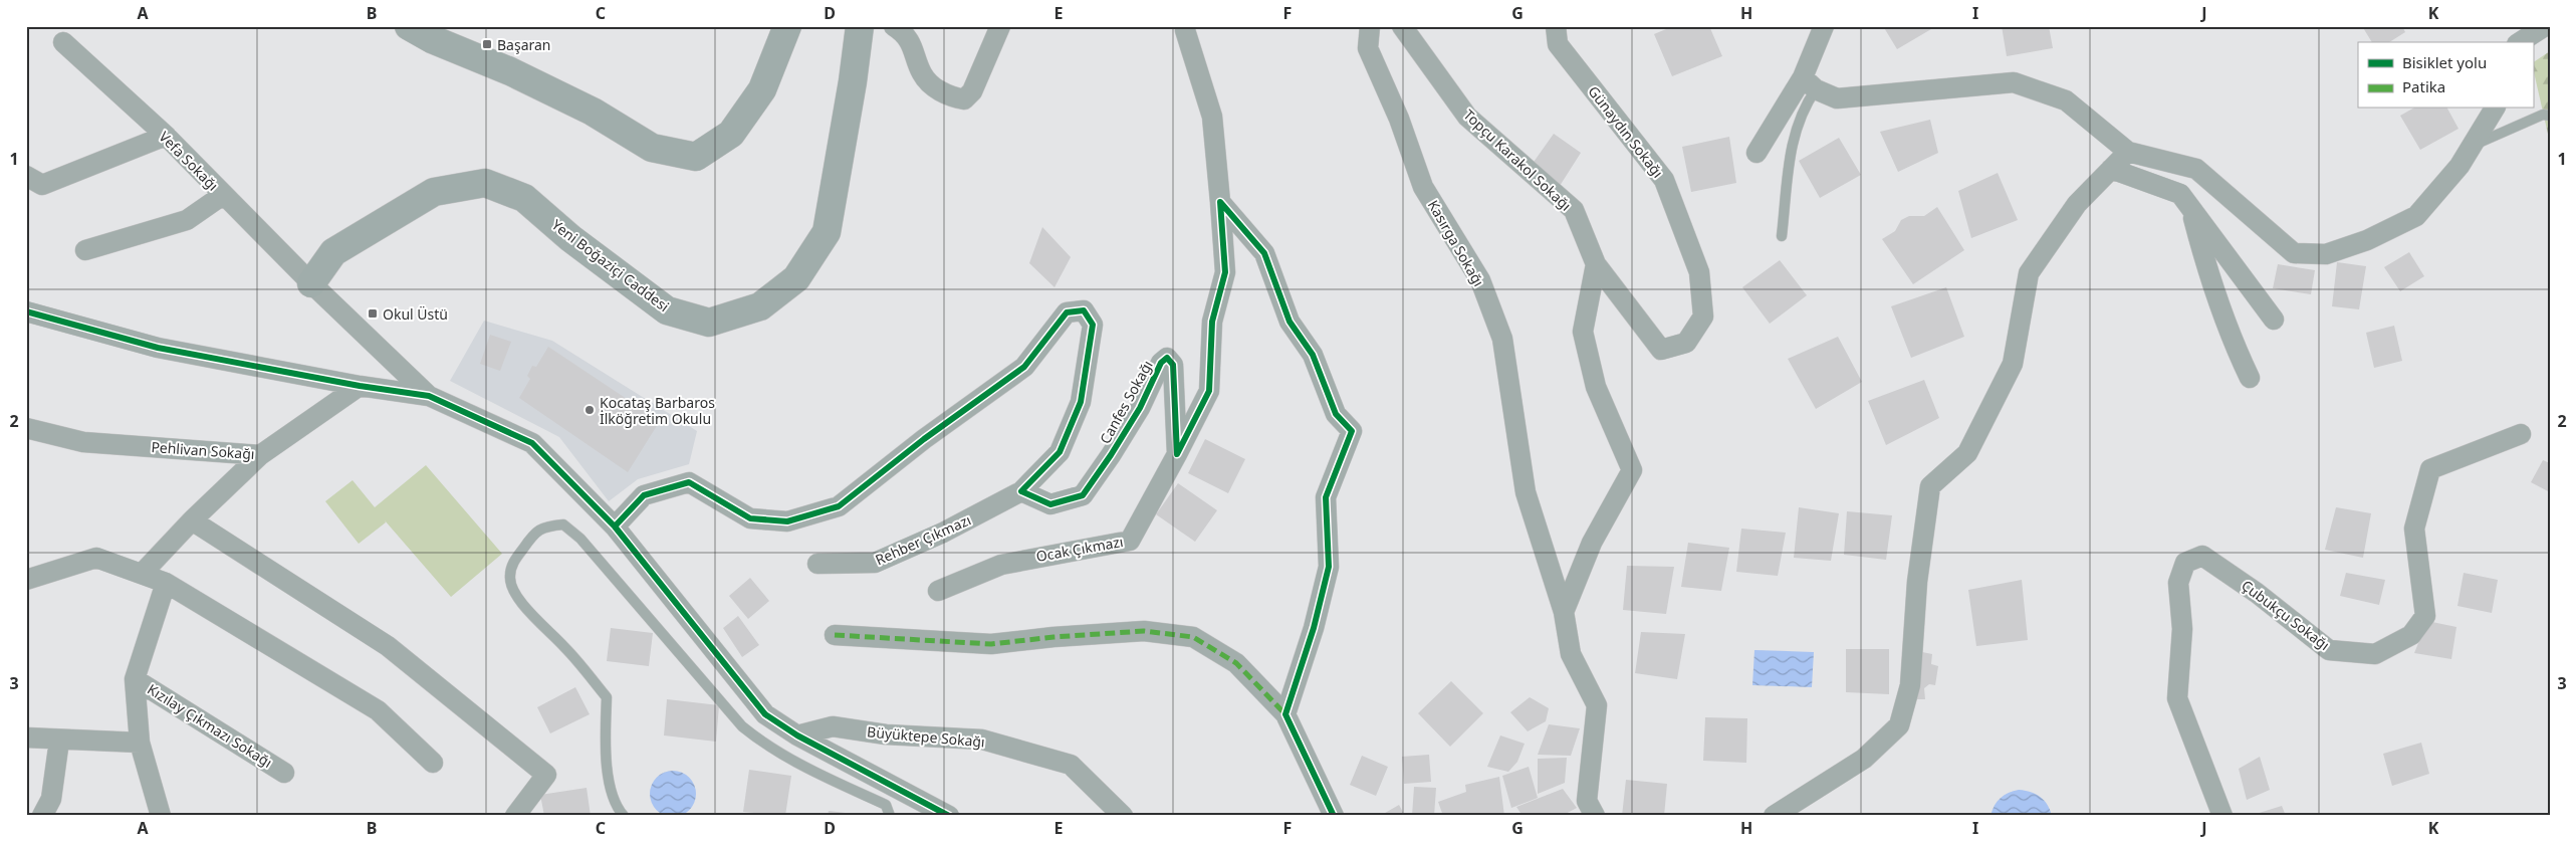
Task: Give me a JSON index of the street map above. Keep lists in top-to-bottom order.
{
  "streets": {
    "street": [
      "Günaydın Sokağı",
      "Topçu Karakol Sokağı",
      "Vefa Sokağı",
      "Kasırga Sokağı",
      "Yeni Boğaziçi Caddesi",
      "Canfes Sokağı",
      "Pehlivan Sokağı",
      "Rehber Çıkmazı",
      "Ocak Çıkmazı",
      "Çubukçu Sokağı",
      "Kızılay Çıkmazı Sokağı",
      "Büyüktepe Sokağı"
    ]
  },
  "crossings": [
    ["Günaydın Sokağı", "Topçu Karakol Sokağı"],
    ["Vefa Sokağı", "Yeni Boğaziçi Caddesi"],
    ["Canfes Sokağı", "Rehber Çıkmazı"],
    ["Canfes Sokağı", "Ocak Çıkmazı"]
  ],
  "places": {
    "transit": ["Başaran", "Okul Üstü"],
    "other": ["Kocataş Barbaros İlköğretim Okulu"]
  },
  "legend": ["Bisiklet yolu", "Patika"],
  "grid": {
    "columns": [
      "A",
      "B",
      "C",
      "D",
      "E",
      "F",
      "G",
      "H",
      "I",
      "J",
      "K"
    ],
    "rows": ["1", "2", "3"]
  }
}
